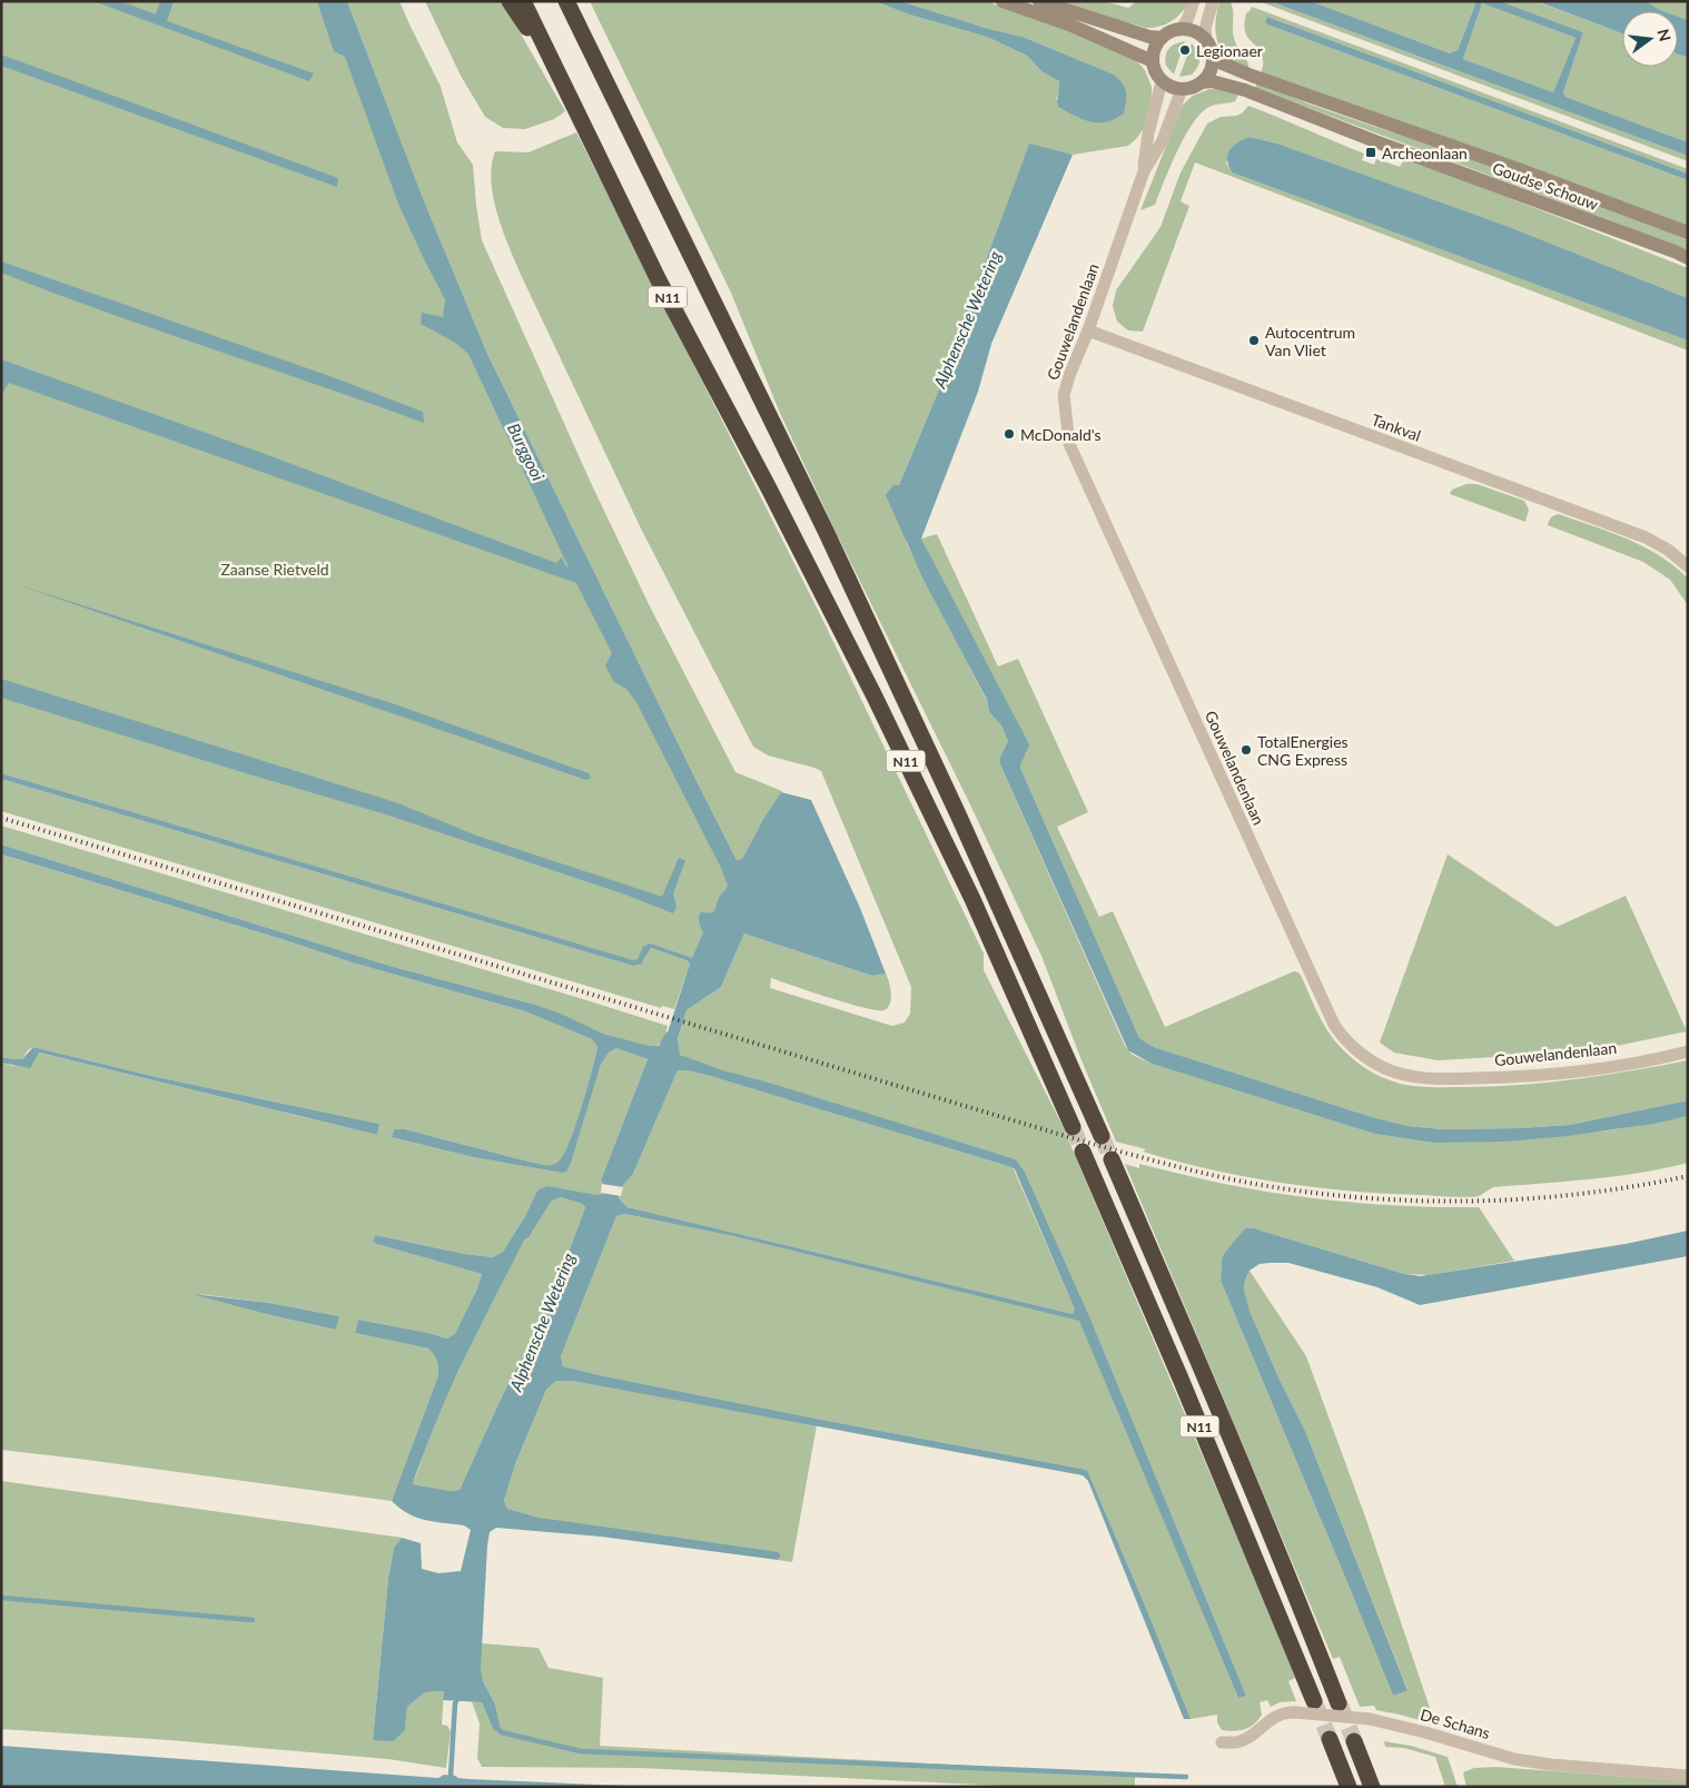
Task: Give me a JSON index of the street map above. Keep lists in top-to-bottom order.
{
  "streets": {
    "highway": ["N11"],
    "main road": ["Goudse Schouw"],
    "street": ["Gouwelandenlaan", "Tankval", "De Schans"]
  },
  "crossings": [
    ["Goudse Schouw", "Gouwelandenlaan"],
    ["Gouwelandenlaan", "Tankval"]
  ],
  "water": ["Alphensche Wetering", "Burggooi"],
  "parks": ["Zaanse Rietveld"],
  "places": {
    "other": [
      "Legionaer",
      "Autocentrum Van Vliet",
      "McDonald's",
      "TotalEnergies CNG Express"
    ],
    "transit": ["Archeonlaan"]
  },
  "north": "right"
}
